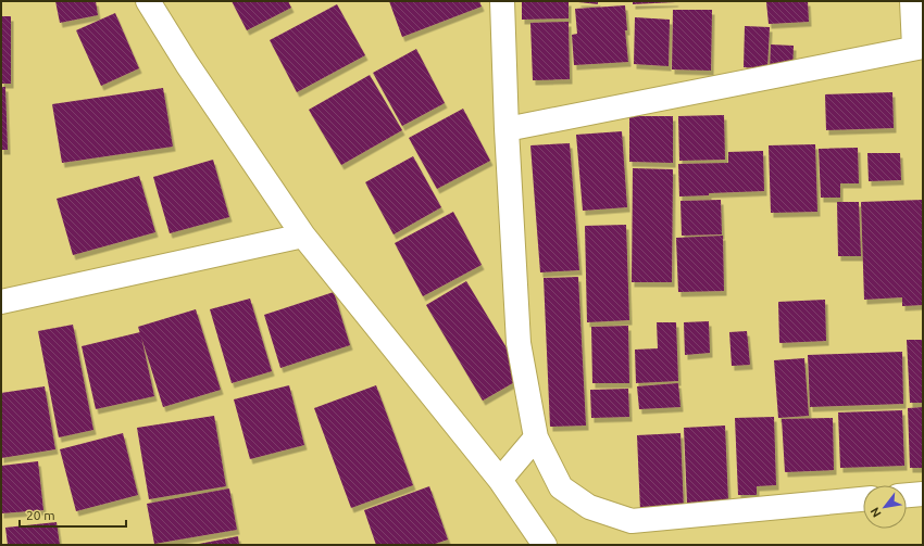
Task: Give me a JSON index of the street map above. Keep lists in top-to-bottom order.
{
  "scale_bar": "20 m",
  "north": "bottom left"
}
